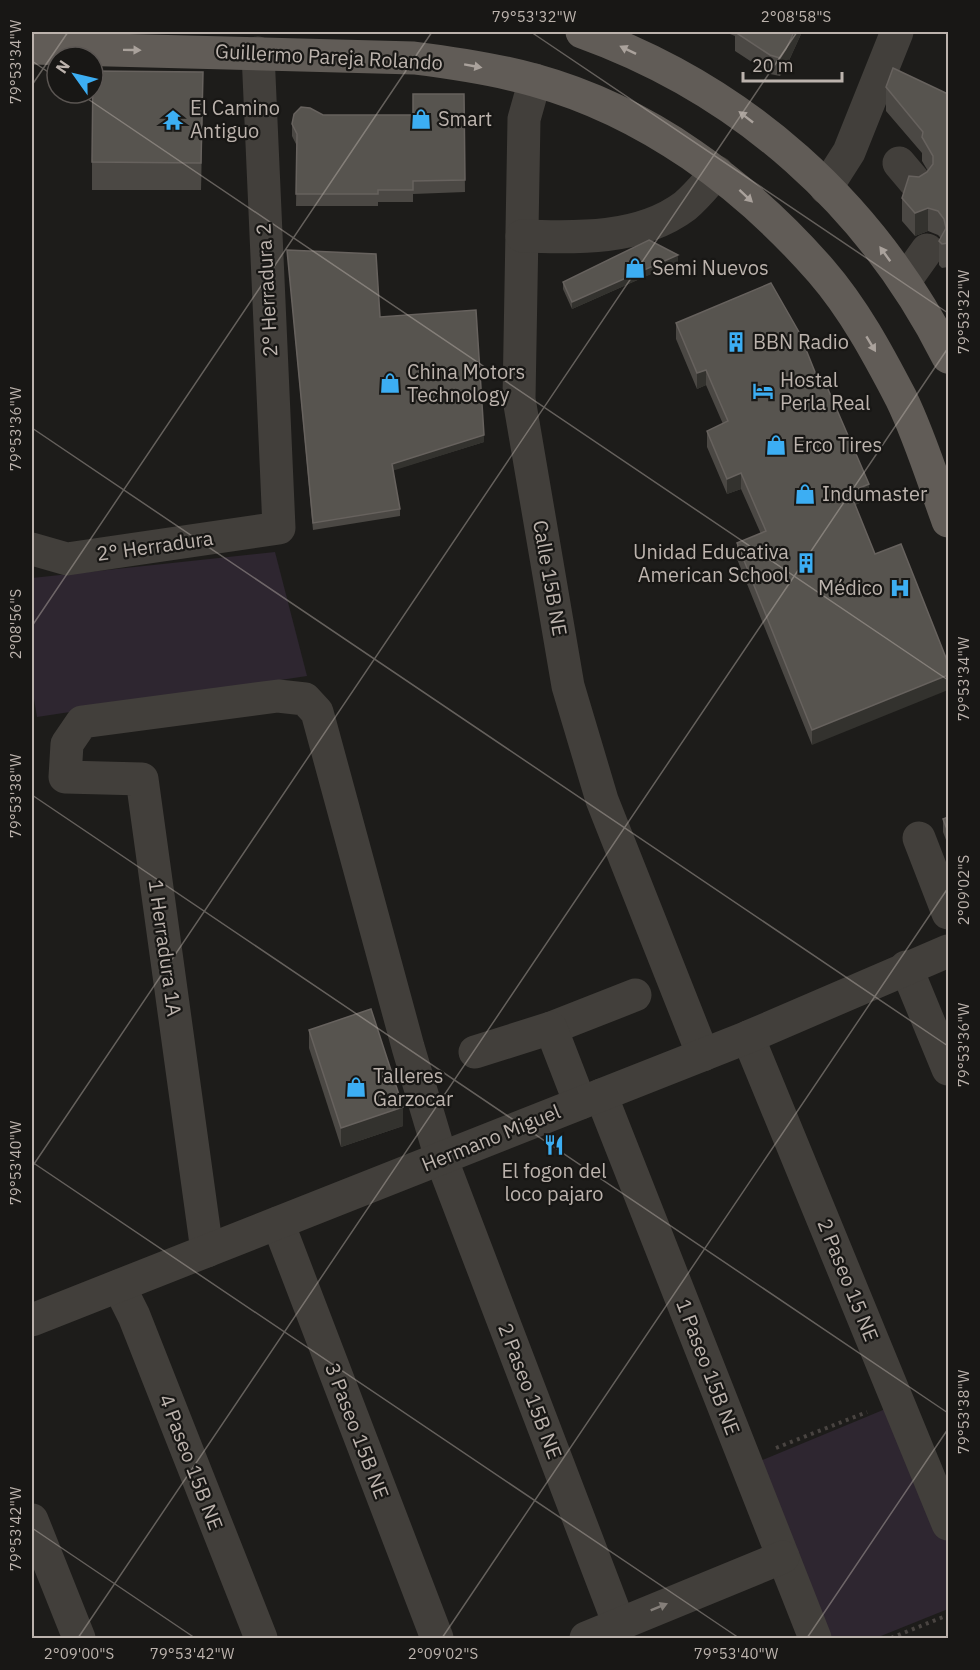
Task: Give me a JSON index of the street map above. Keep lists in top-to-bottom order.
{
  "streets": {
    "main road": ["Guillermo Pareja Rolando"],
    "street": [
      "2° Herradura 2",
      "2° Herradura",
      "Calle 15B NE",
      "1 Herradura 1A",
      "Hermano Miguel",
      "2 Paseo 15 NE",
      "1 Paseo 15B NE",
      "2 Paseo 15B NE",
      "3 Paseo 15B NE",
      "4 Paseo 15B NE"
    ]
  },
  "crossings": [
    ["Guillermo Pareja Rolando", "2° Herradura 2"],
    ["Guillermo Pareja Rolando", "Calle 15B NE"],
    ["2° Herradura 2", "2° Herradura"],
    ["Calle 15B NE", "Hermano Miguel"],
    ["1 Herradura 1A", "Hermano Miguel"],
    ["1 Herradura 1A", "2 Paseo 15B NE"],
    ["Hermano Miguel", "2 Paseo 15 NE"],
    ["Hermano Miguel", "1 Paseo 15B NE"],
    ["Hermano Miguel", "2 Paseo 15B NE"],
    ["Hermano Miguel", "3 Paseo 15B NE"],
    ["Hermano Miguel", "4 Paseo 15B NE"]
  ],
  "one_way": ["Guillermo Pareja Rolando"],
  "places": {
    "shop": [
      "Smart",
      "Semi Nuevos",
      "China Motors Technology",
      "Erco Tires",
      "Indumaster",
      "Talleres Garzocar"
    ],
    "temple": ["El Camino Antiguo"],
    "building": ["BBN Radio", "Unidad Educativa American School"],
    "hotel": ["Hostal Perla Real"],
    "hospital": ["Médico"],
    "restaurant": ["El fogon del loco pajaro"]
  },
  "scale_bar": "20 m",
  "north": "top left",
  "coordinates": [
    "79°53'32\"W",
    "2°08'58\"S",
    "79°53'34\"W",
    "79°53'36\"W",
    "2°08'56\"S",
    "79°53'38\"W",
    "2°09'02\"S",
    "79°53'40\"W",
    "79°53'42\"W",
    "2°09'00\"S"
  ]
}
